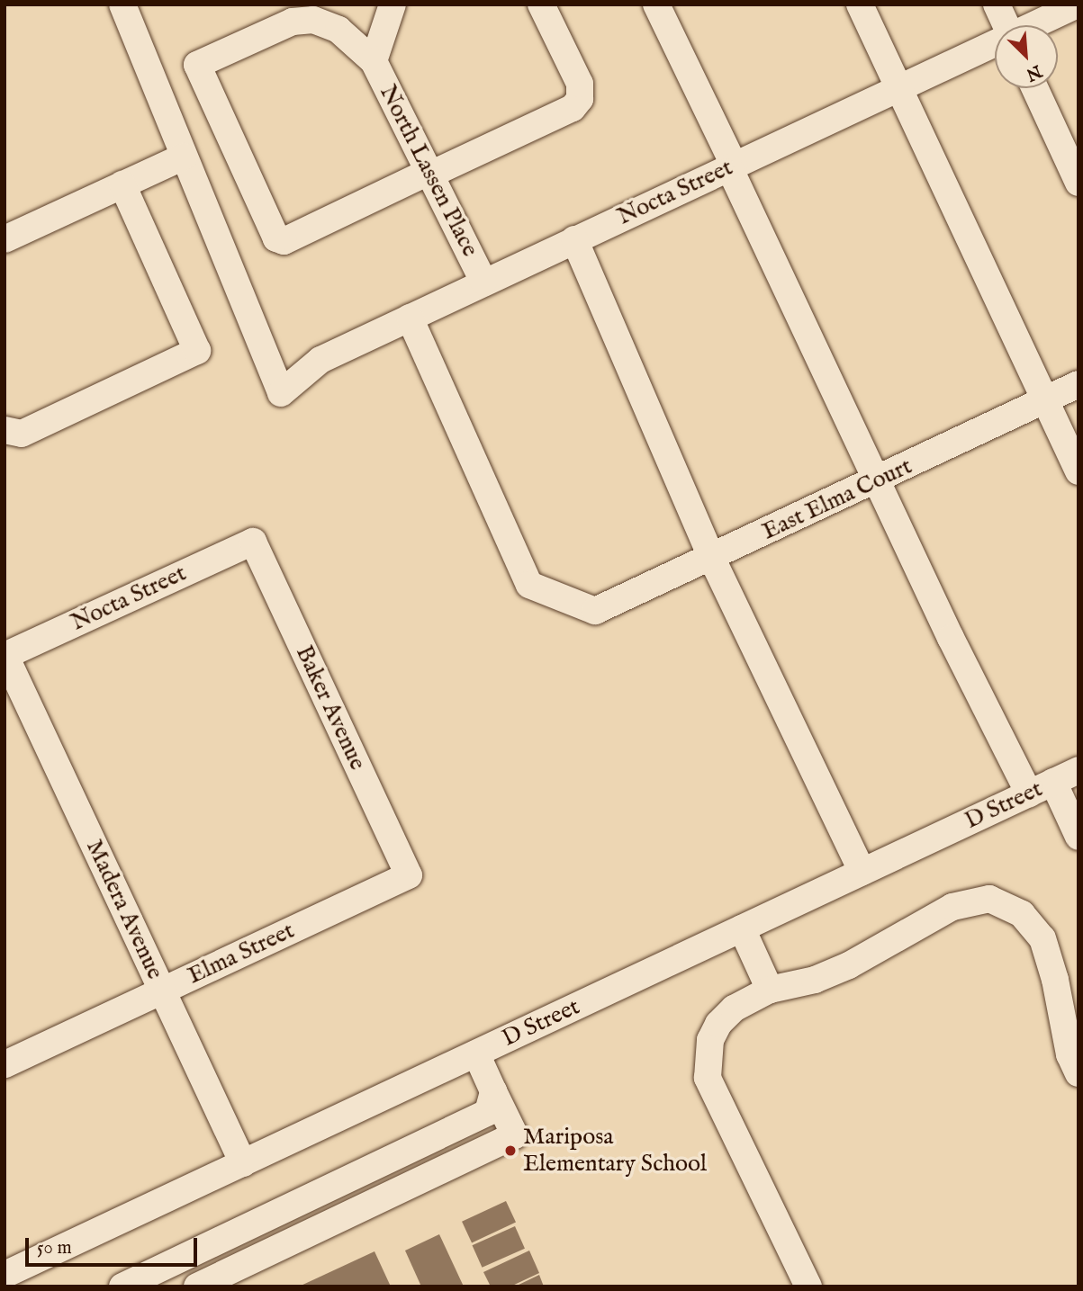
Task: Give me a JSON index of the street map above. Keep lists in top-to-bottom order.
{
  "streets": {
    "street": [
      "North Lassen Place",
      "Nocta Street",
      "East Elma Court",
      "Baker Avenue",
      "D Street",
      "Madera Avenue",
      "Elma Street"
    ]
  },
  "crossings": [
    ["North Lassen Place", "Nocta Street"],
    ["Nocta Street", "East Elma Court"],
    ["Nocta Street", "Baker Avenue"],
    ["Nocta Street", "Madera Avenue"],
    ["Baker Avenue", "Elma Street"],
    ["D Street", "Madera Avenue"],
    ["Madera Avenue", "Elma Street"]
  ],
  "places": ["Mariposa Elementary School"],
  "scale_bar": "50 m",
  "north": "bottom right"
}
